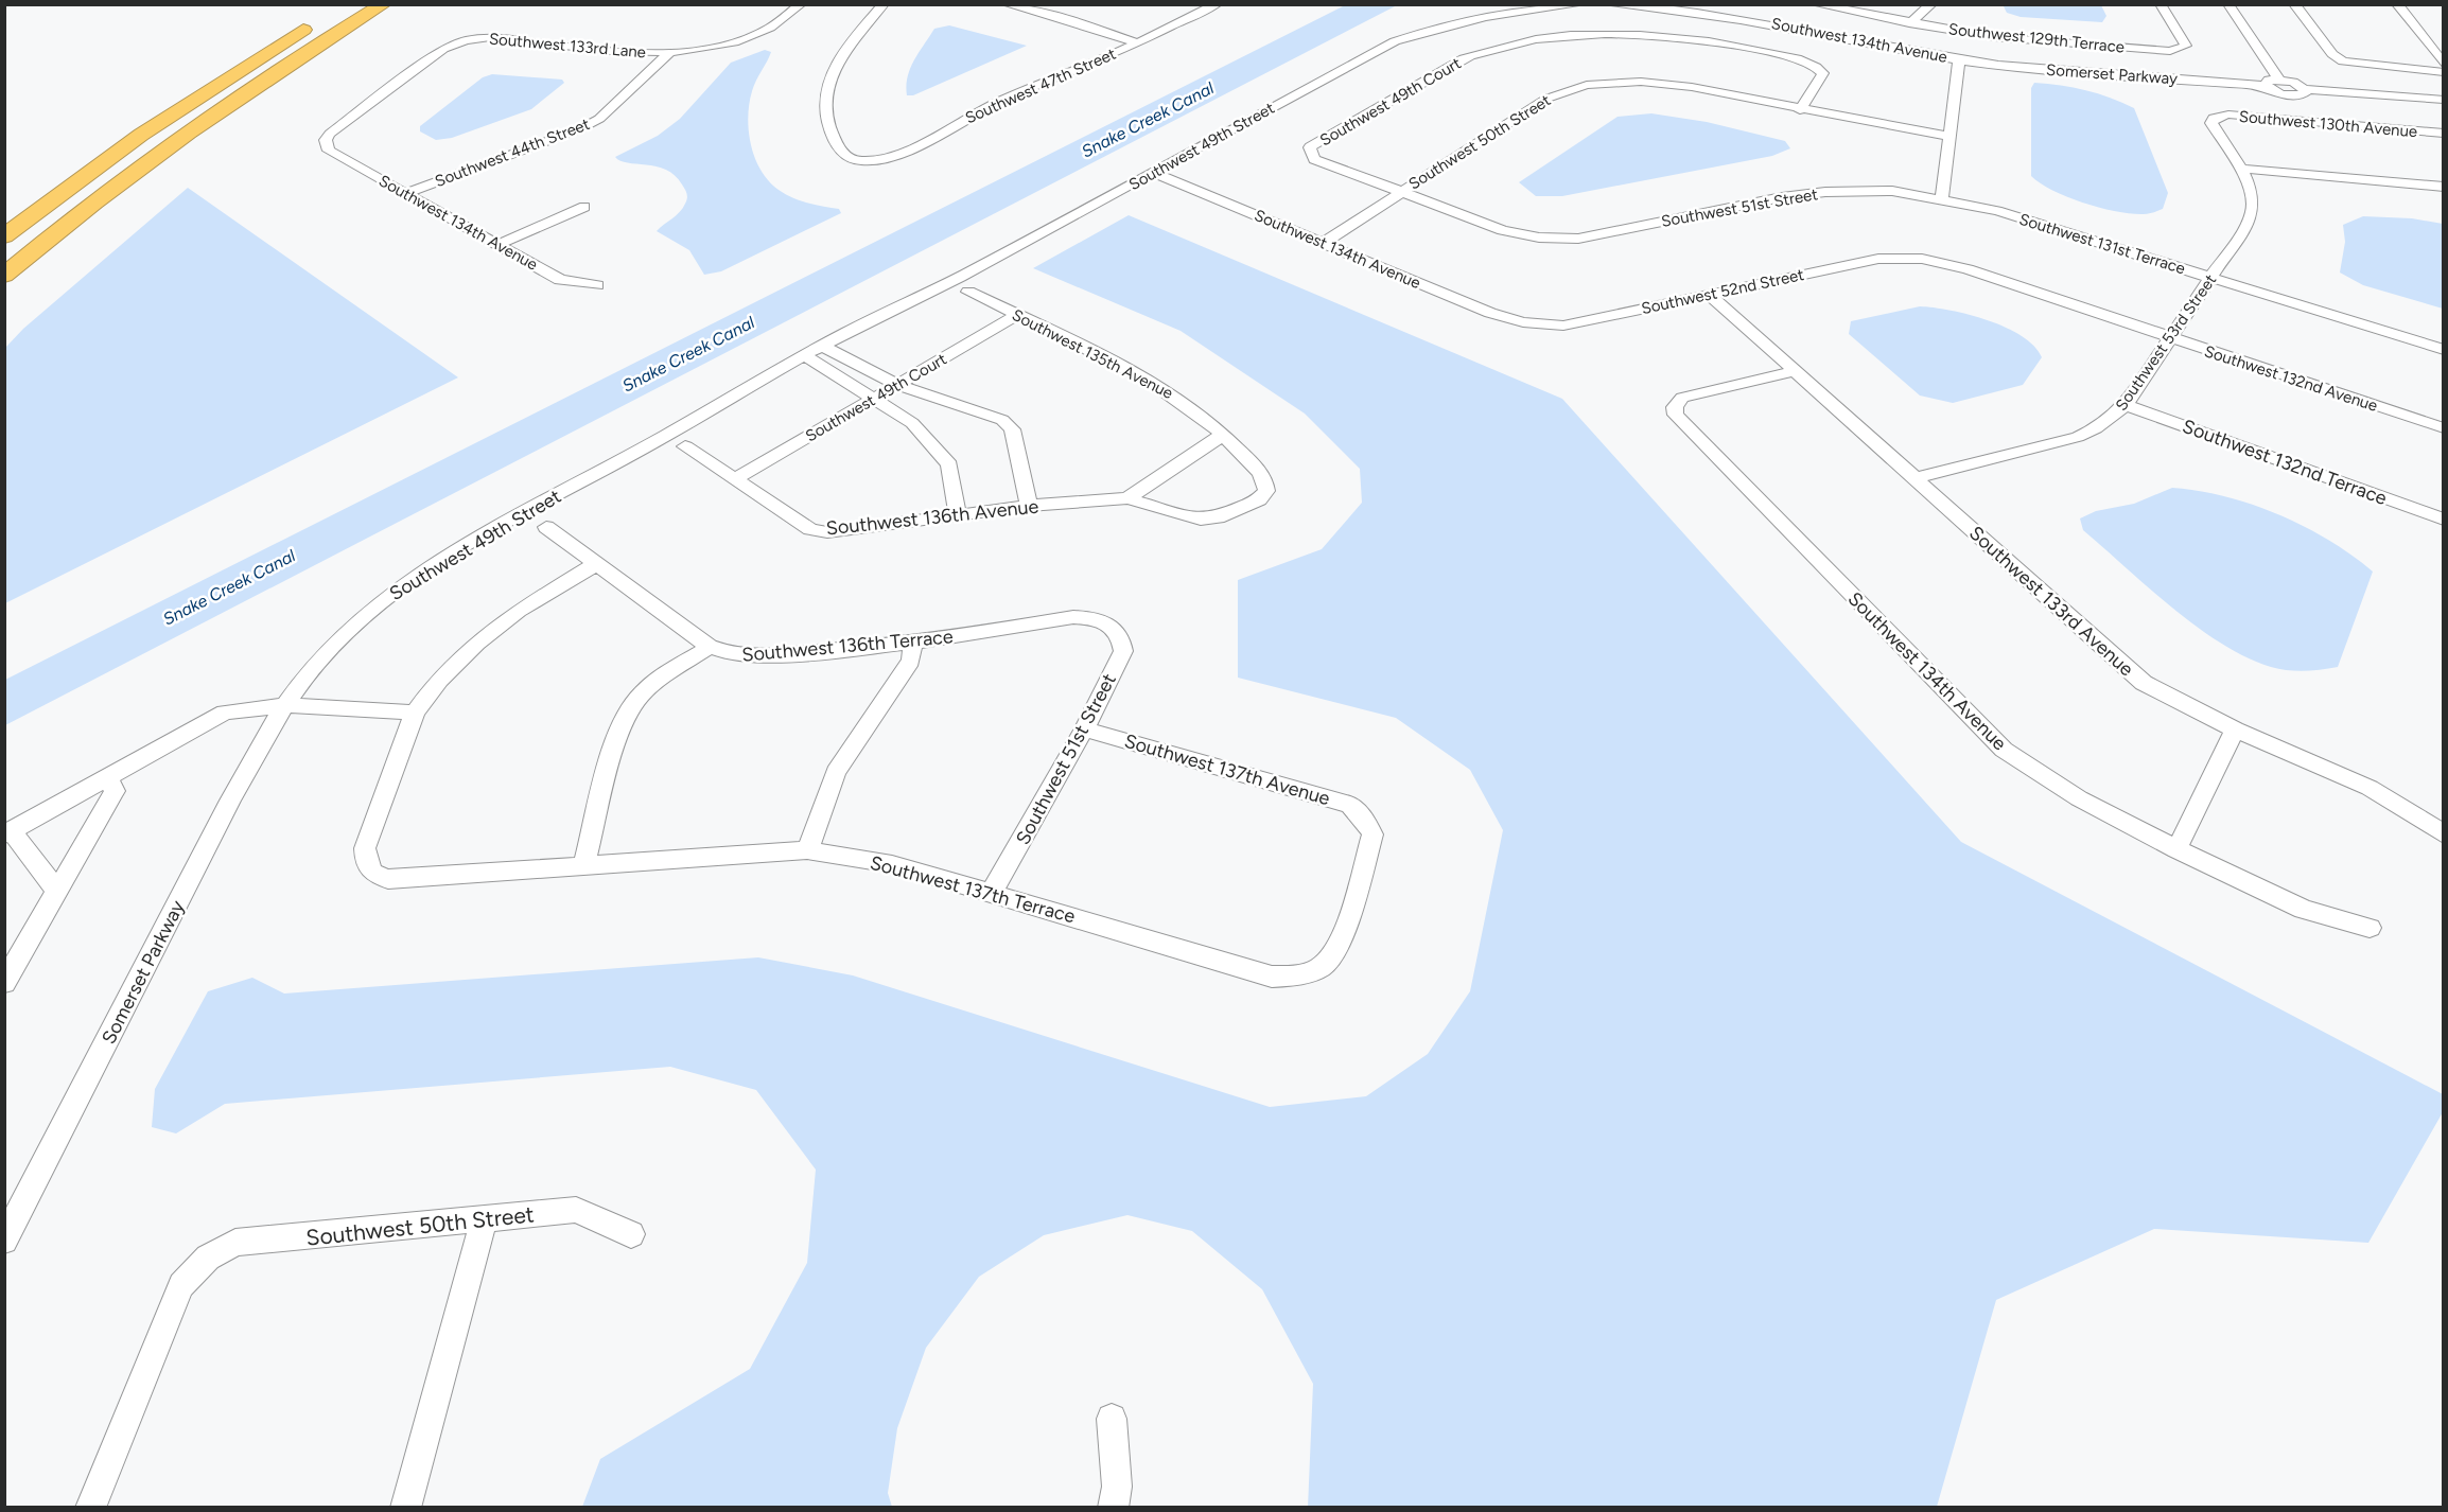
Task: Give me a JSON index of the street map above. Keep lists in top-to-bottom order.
{
  "streets": {
    "street": [
      "Southwest 129th Terrace",
      "Southwest 134th Avenue",
      "Southwest 133rd Lane",
      "Somerset Parkway",
      "Southwest 47th Street",
      "Southwest 49th Court",
      "Southwest 130th Avenue",
      "Southwest 50th Street",
      "Southwest 49th Street",
      "Southwest 44th Street",
      "Southwest 51st Street",
      "Southwest 131st Terrace",
      "Southwest 52nd Street",
      "Southwest 53rd Street",
      "Southwest 135th Avenue",
      "Southwest 132nd Avenue",
      "Southwest 132nd Terrace",
      "Southwest 136th Avenue",
      "Southwest 133rd Avenue",
      "Southwest 136th Terrace",
      "Southwest 137th Avenue",
      "Southwest 137th Terrace"
    ]
  },
  "crossings": [
    ["Southwest 134th Avenue", "Southwest 133rd Lane"],
    ["Southwest 134th Avenue", "Somerset Parkway"],
    ["Southwest 134th Avenue", "Southwest 50th Street"],
    ["Southwest 134th Avenue", "Southwest 49th Street"],
    ["Southwest 134th Avenue", "Southwest 44th Street"],
    ["Southwest 134th Avenue", "Southwest 52nd Street"],
    ["Southwest 134th Avenue", "Southwest 133rd Avenue"],
    ["Southwest 133rd Lane", "Southwest 44th Street"],
    ["Somerset Parkway", "Southwest 49th Street"],
    ["Southwest 49th Court", "Southwest 50th Street"],
    ["Southwest 49th Court", "Southwest 51st Street"],
    ["Southwest 49th Court", "Southwest 135th Avenue"],
    ["Southwest 49th Court", "Southwest 136th Avenue"],
    ["Southwest 130th Avenue", "Southwest 53rd Street"],
    ["Southwest 50th Street", "Southwest 51st Street"],
    ["Southwest 51st Street", "Southwest 131st Terrace"],
    ["Southwest 51st Street", "Southwest 136th Terrace"],
    ["Southwest 51st Street", "Southwest 137th Avenue"],
    ["Southwest 51st Street", "Southwest 137th Terrace"],
    ["Southwest 131st Terrace", "Southwest 53rd Street"],
    ["Southwest 52nd Street", "Southwest 132nd Avenue"],
    ["Southwest 52nd Street", "Southwest 133rd Avenue"],
    ["Southwest 53rd Street", "Southwest 132nd Avenue"],
    ["Southwest 53rd Street", "Southwest 132nd Terrace"],
    ["Southwest 53rd Street", "Southwest 133rd Avenue"],
    ["Southwest 135th Avenue", "Southwest 136th Avenue"],
    ["Southwest 137th Avenue", "Southwest 137th Terrace"]
  ],
  "water": ["Snake Creek Canal"]
}
